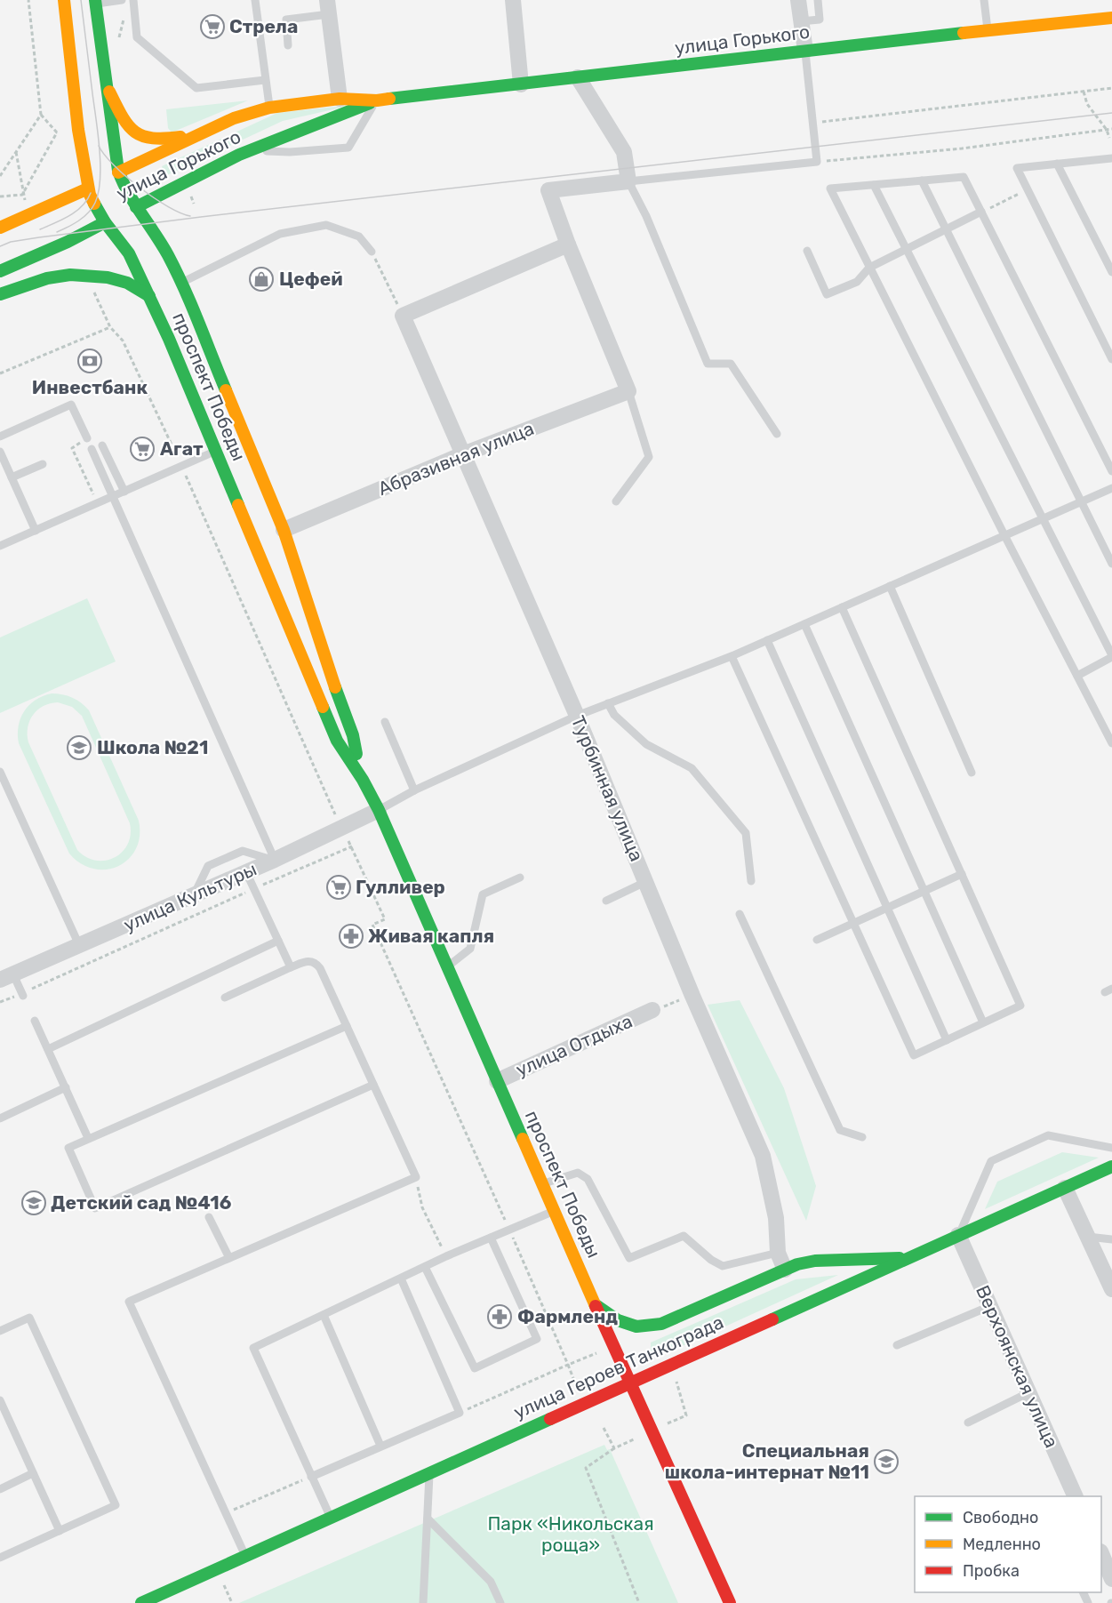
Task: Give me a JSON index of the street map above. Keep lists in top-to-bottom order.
{
  "streets": {
    "main road": ["улица Горького", "проспект Победы", "улица Героев Танкограда"],
    "street": [
      "Абразивная улица",
      "Турбинная улица",
      "улица Культуры",
      "улица Отдыха",
      "Верхоянская улица"
    ]
  },
  "crossings": [
    ["улица Горького", "проспект Победы"],
    ["проспект Победы", "Абразивная улица"],
    ["проспект Победы", "улица Культуры"],
    ["проспект Победы", "улица Отдыха"],
    ["проспект Победы", "улица Героев Танкограда"],
    ["Абразивная улица", "Турбинная улица"],
    ["Верхоянская улица", "улица Героев Танкограда"]
  ],
  "parks": ["Парк «Никольская роща»"],
  "places": {
    "supermarket": ["Стрела", "Агат", "Гулливер"],
    "shop": ["Цефей"],
    "bank": ["Инвестбанк"],
    "school or university": ["Школа №21", "Детский сад №416", "Специальная школа-интернат №11"],
    "pharmacy": ["Живая капля", "Фармленд"]
  },
  "legend": ["Свободно", "Медленно", "Пробка"]
}
